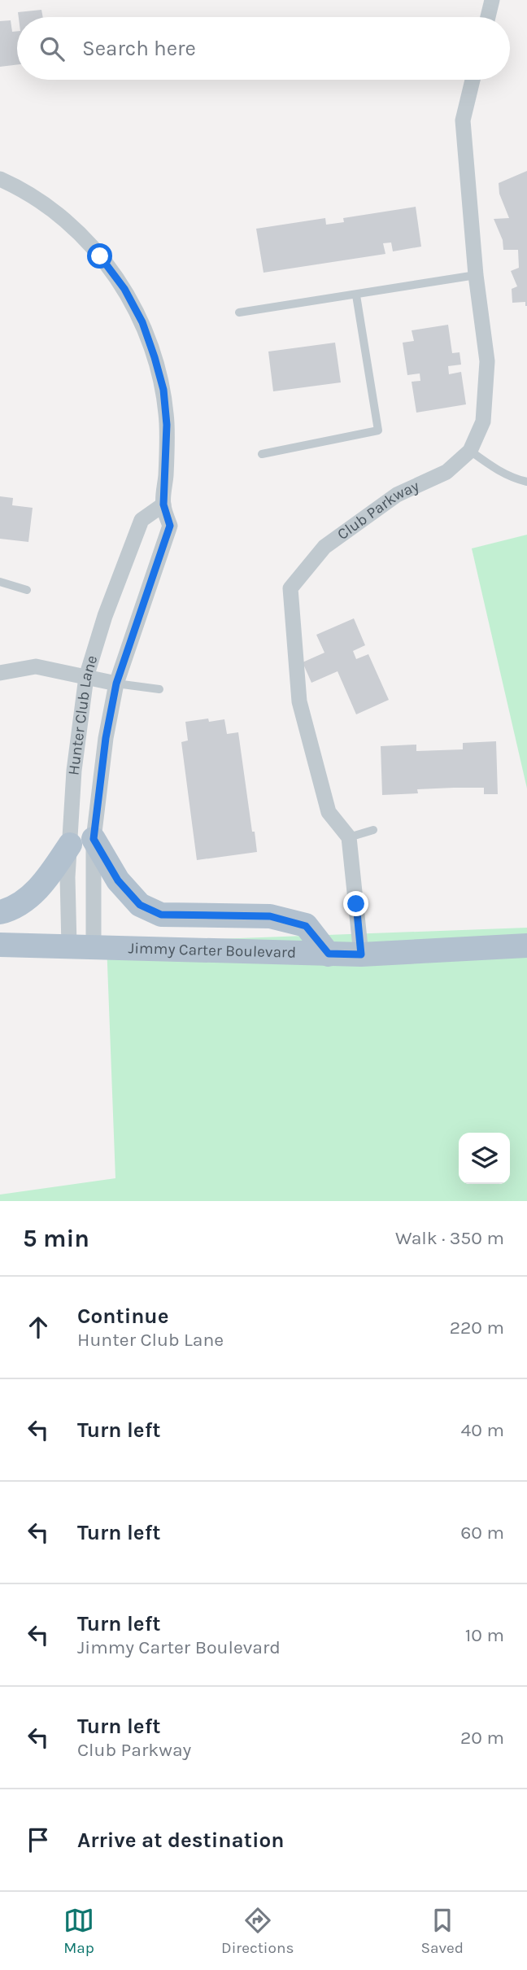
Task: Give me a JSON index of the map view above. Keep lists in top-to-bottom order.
{
  "streets": {
    "main road": ["Jimmy Carter Boulevard"],
    "street": ["Club Parkway", "Hunter Club Lane"]
  },
  "crossings": [
    ["Hunter Club Lane", "Jimmy Carter Boulevard"]
  ],
  "page": {
    "search": "Search here",
    "heading": ["5 min", "Walk · 350 m"],
    "list": [
      ["Continue", "Hunter Club Lane", "220 m"],
      ["Turn left", "40 m"],
      ["Turn left", "60 m"],
      ["Turn left", "Jimmy Carter Boulevard", "10 m"],
      ["Turn left", "Club Parkway", "20 m"],
      "Arrive at destination"
    ],
    "nav": ["Map", "Directions", "Saved"]
  }
}
